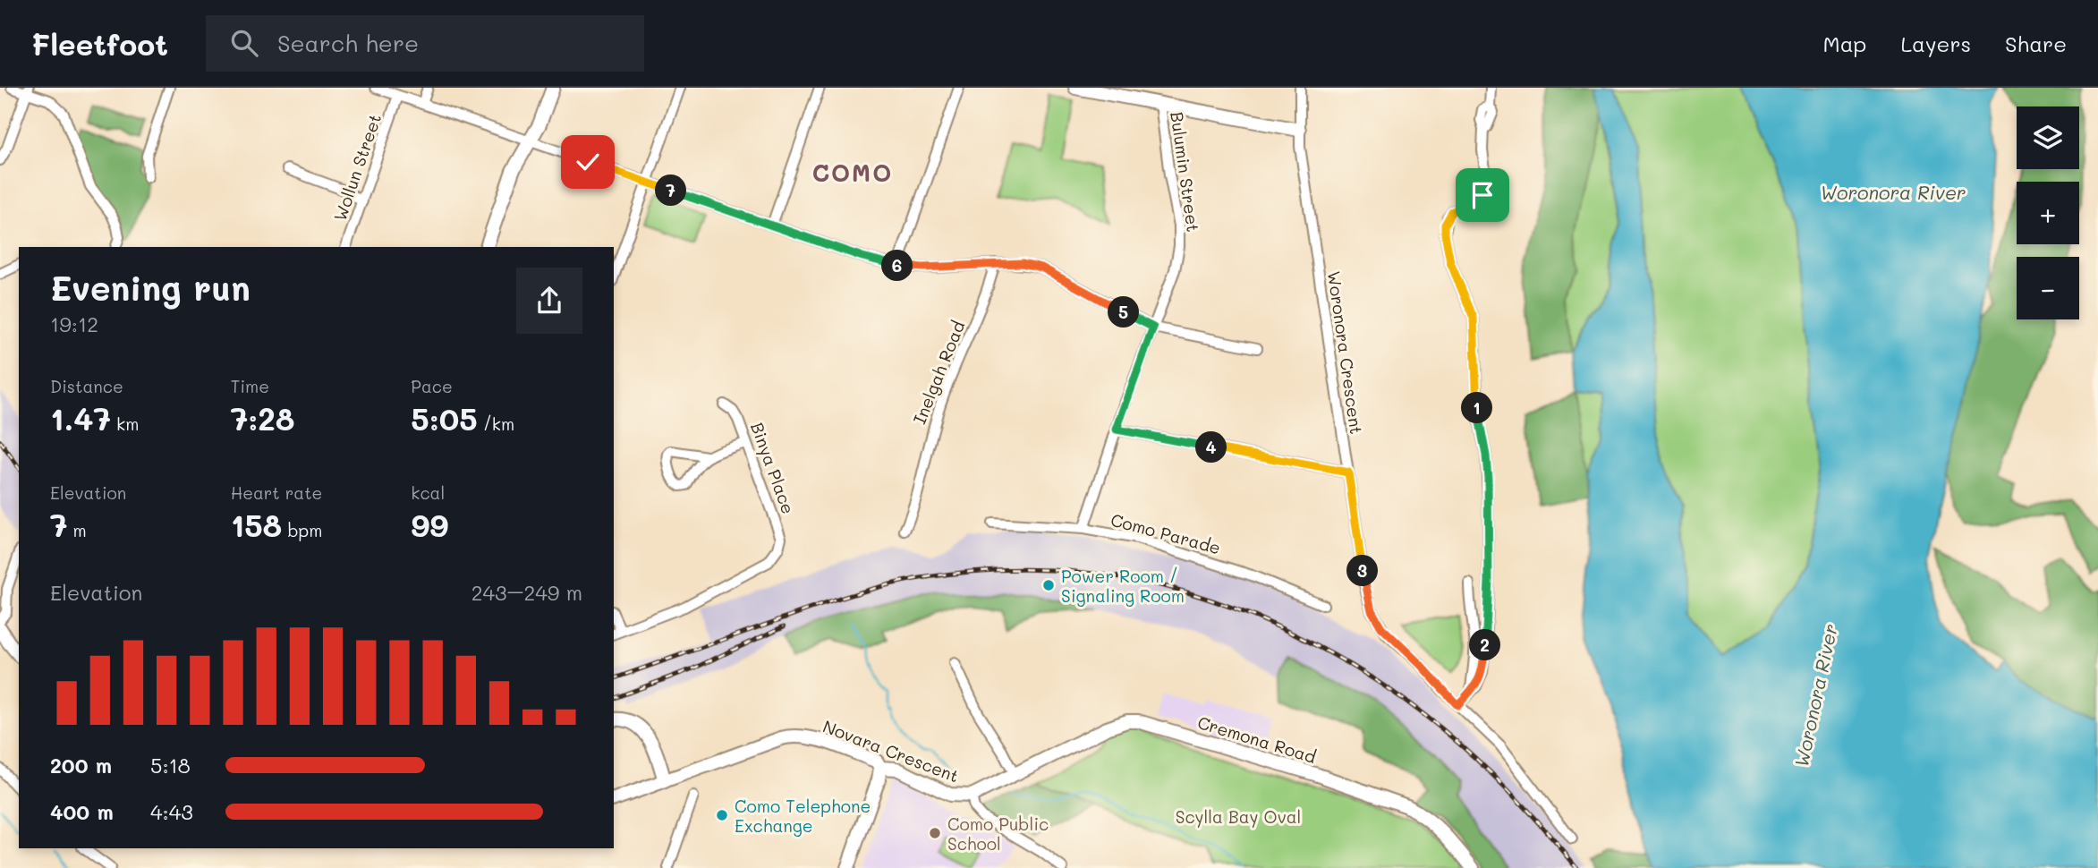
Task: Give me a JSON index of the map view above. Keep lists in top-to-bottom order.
{
  "streets": {
    "street": [
      "Wollun Street",
      "Bulumin Street",
      "Woronora Crescent",
      "Inelgah Road",
      "Binya Place",
      "Como Parade",
      "Cremona Road",
      "Novara Crescent"
    ]
  },
  "crossings": [
    ["Bulumin Street", "Como Parade"],
    ["Cremona Road", "Novara Crescent"]
  ],
  "districts": ["COMO"],
  "water": ["Woronora River"],
  "parks": ["Scylla Bay Oval"],
  "places": ["Power Room / Signaling Room", "Como Telephone Exchange", "Como Public School"],
  "page": {
    "header": "Fleetfoot",
    "search": "Search here",
    "nav": ["Map", "Layers", "Share"],
    "map_buttons": ["+", "−"],
    "pins": [
      "7",
      "6",
      "5",
      "1",
      "4",
      "3",
      "2"
    ],
    "heading": ["Evening run", "19:12"],
    "stats": [
      ["Distance", "1.47 km"],
      ["Time", "7:28"],
      ["Pace", "5:05 /km"],
      ["Elevation", "7 m"],
      ["Heart rate", "158 bpm"],
      ["kcal", "99"]
    ],
    "chart": ["Elevation", "243–249 m"],
    "list": [
      {
        "name": "200 m",
        "note": "5:18"
      },
      {
        "name": "400 m",
        "note": "4:43"
      }
    ]
  }
}
